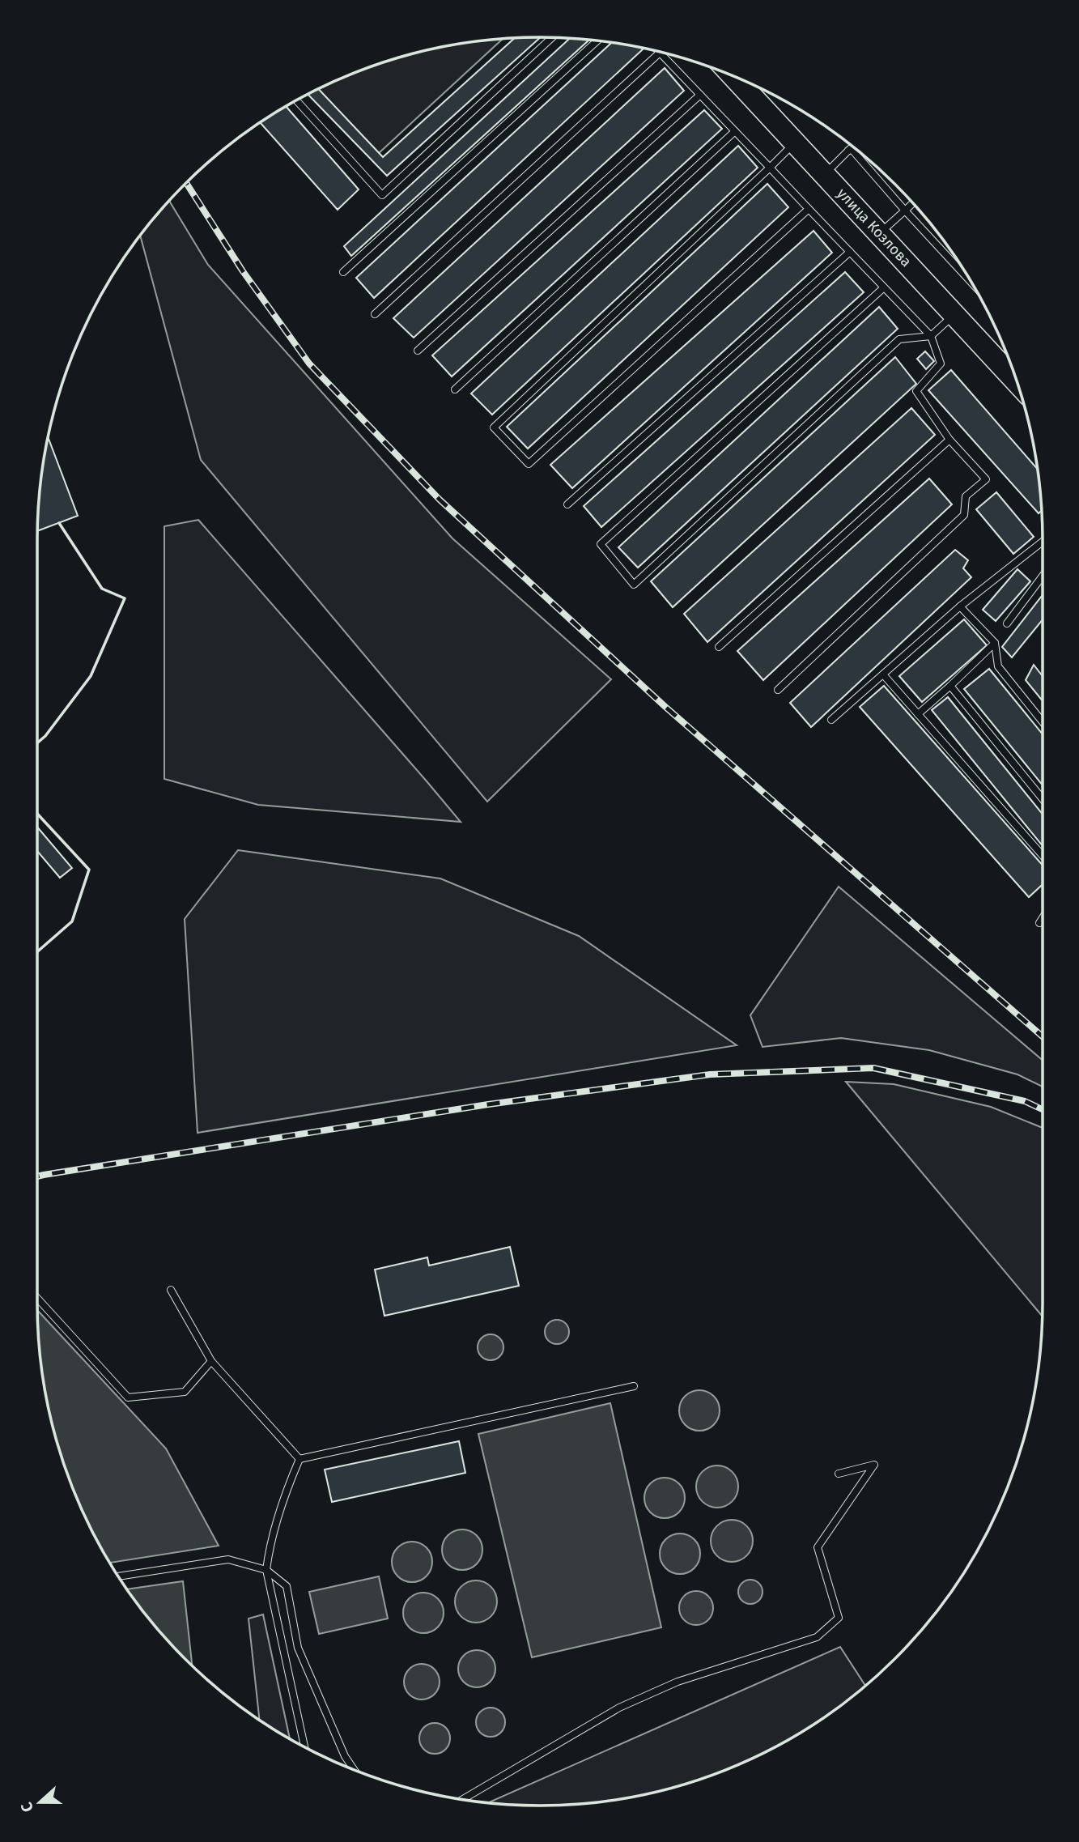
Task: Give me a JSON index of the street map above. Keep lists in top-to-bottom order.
{
  "streets": {
    "main road": ["улица Козлова"]
  },
  "north": "left"
}
